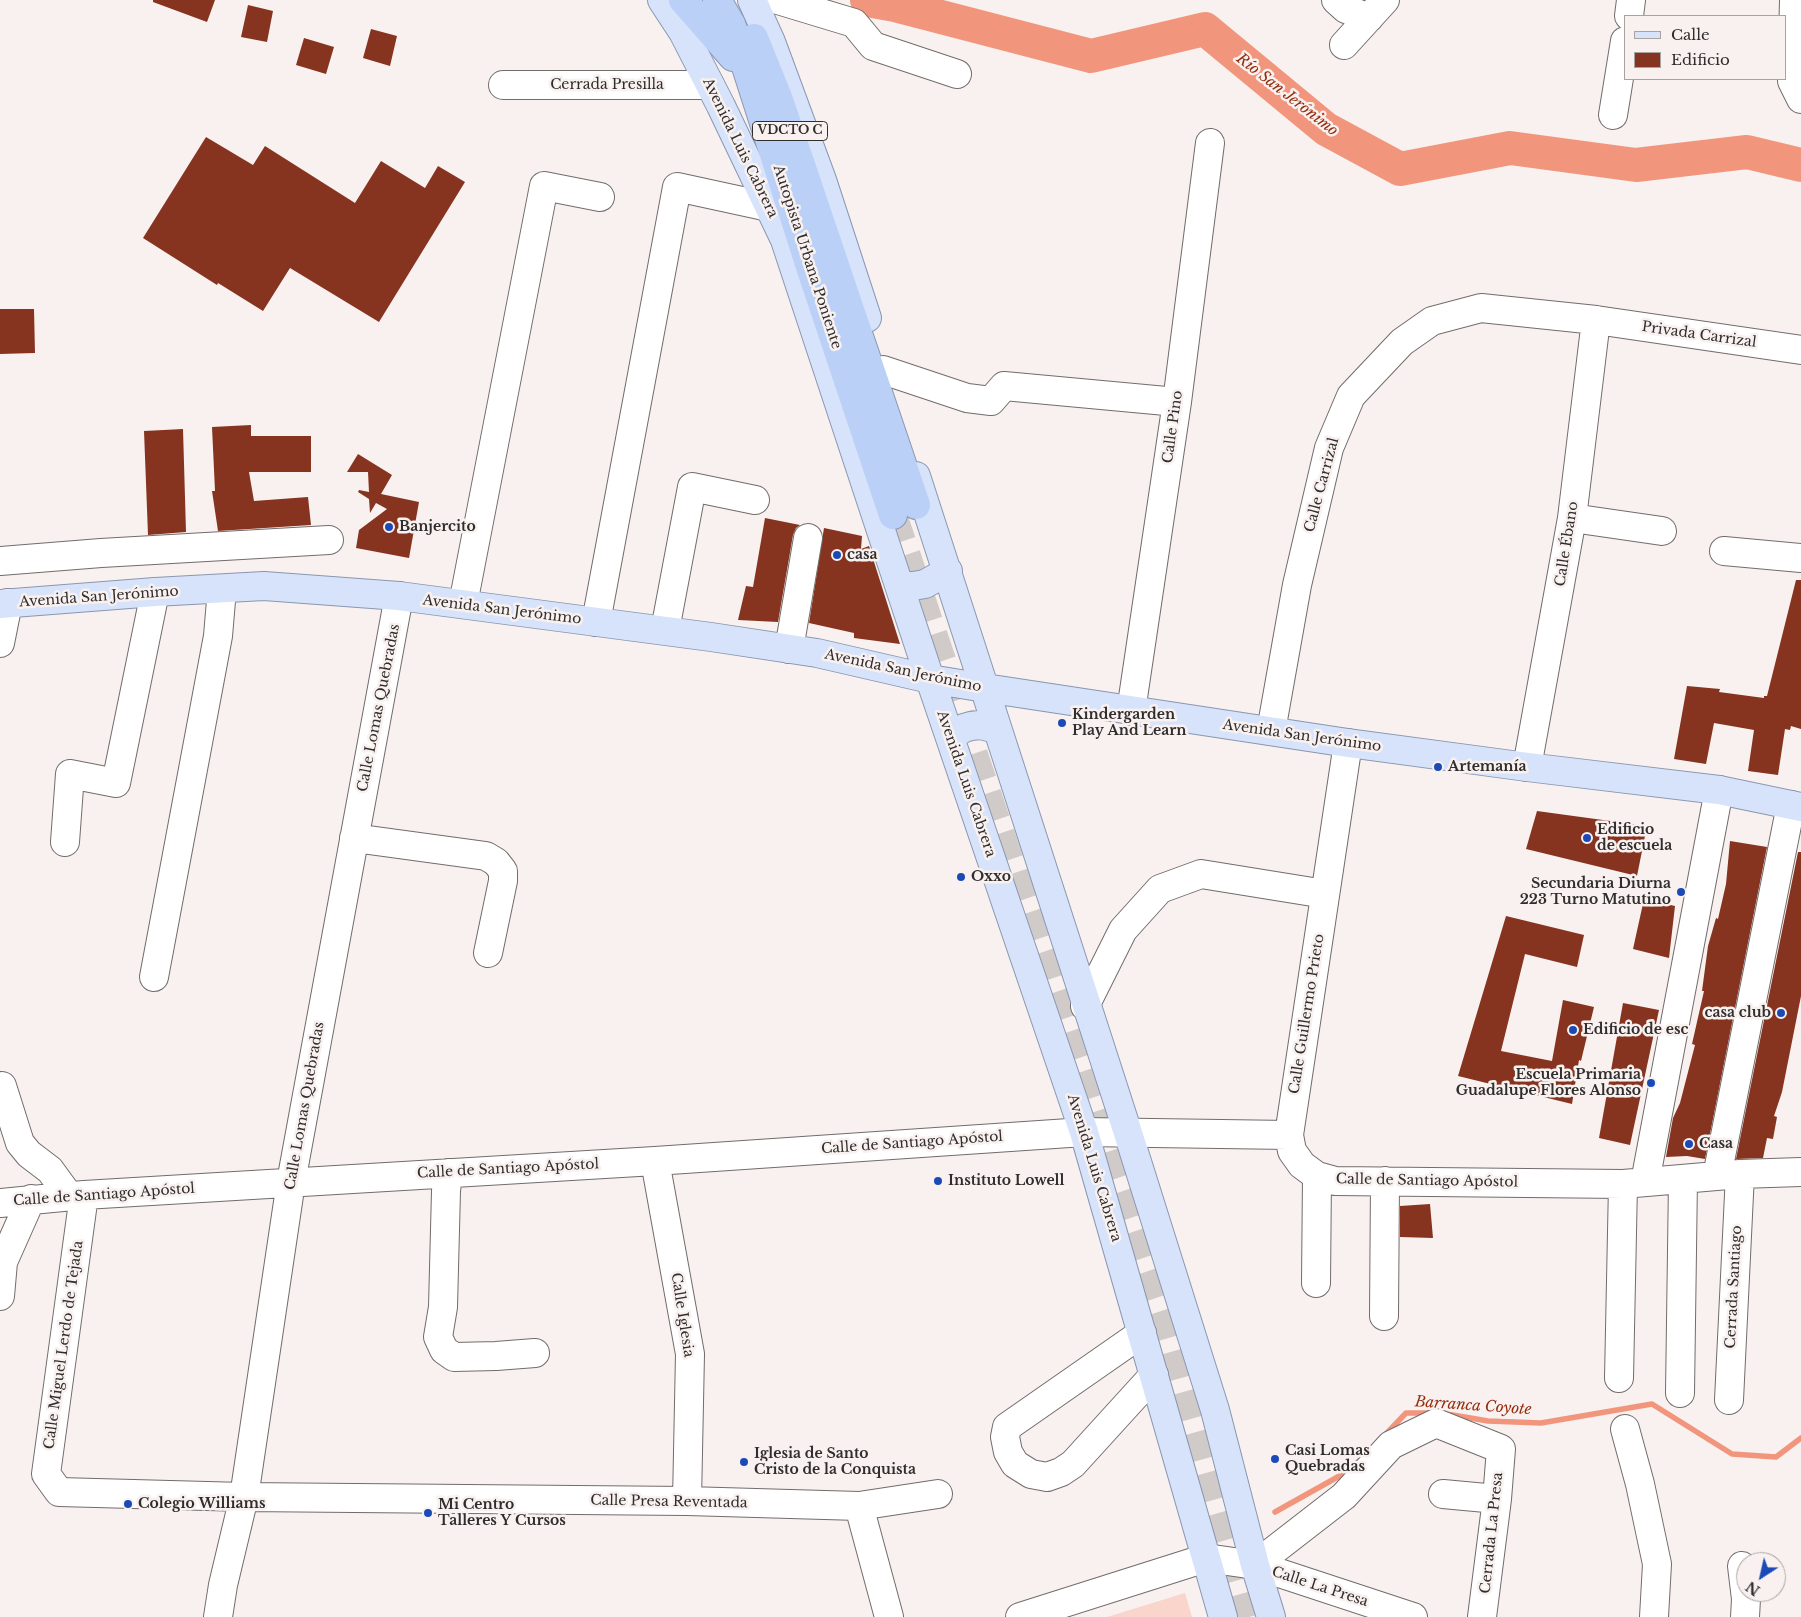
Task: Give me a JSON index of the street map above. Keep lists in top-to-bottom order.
{
  "streets": {
    "highway": ["VDCTO C", "Autopista Urbana Poniente"],
    "main road": ["Avenida Luis Cabrera", "Avenida San Jerónimo"],
    "street": [
      "Cerrada Presilla",
      "Privada Carrizal",
      "Calle Pino",
      "Calle Carrizal",
      "Calle Ébano",
      "Calle Lomas Quebradas",
      "Calle Guillermo Prieto",
      "Calle de Santiago Apóstol",
      "Cerrada Santiago",
      "Calle Iglesia",
      "Calle Miguel Lerdo de Tejada",
      "Calle Presa Reventada",
      "Cerrada La Presa",
      "Calle La Presa"
    ]
  },
  "crossings": [
    ["Cerrada Presilla", "Avenida Luis Cabrera"],
    ["Avenida Luis Cabrera", "Avenida San Jerónimo"],
    ["Avenida Luis Cabrera", "Calle de Santiago Apóstol"],
    ["Privada Carrizal", "Calle Carrizal"],
    ["Privada Carrizal", "Calle Ébano"],
    ["Calle Pino", "Avenida San Jerónimo"],
    ["Calle Carrizal", "Calle Ébano"],
    ["Calle Carrizal", "Avenida San Jerónimo"],
    ["Calle Ébano", "Avenida San Jerónimo"],
    ["Avenida San Jerónimo", "Calle Lomas Quebradas"],
    ["Avenida San Jerónimo", "Calle Guillermo Prieto"],
    ["Avenida San Jerónimo", "Cerrada Santiago"],
    ["Calle Lomas Quebradas", "Calle de Santiago Apóstol"],
    ["Calle Lomas Quebradas", "Calle Presa Reventada"],
    ["Calle Guillermo Prieto", "Calle de Santiago Apóstol"],
    ["Calle de Santiago Apóstol", "Cerrada Santiago"],
    ["Calle de Santiago Apóstol", "Calle Iglesia"],
    ["Calle de Santiago Apóstol", "Calle Miguel Lerdo de Tejada"],
    ["Calle Iglesia", "Calle Presa Reventada"],
    ["Calle Miguel Lerdo de Tejada", "Calle Presa Reventada"],
    ["Cerrada La Presa", "Calle La Presa"]
  ],
  "water": ["Río San Jerónimo", "Barranca Coyote"],
  "places": [
    "Banjercito",
    "casa",
    "Kindergarden Play And Learn",
    "Artemanía",
    "Edificio de escuela",
    "Oxxo",
    "Secundaria Diurna 223 Turno Matutino",
    "casa club",
    "Edificio de esc",
    "Escuela Primaria Guadalupe Flores Alonso",
    "Casa",
    "Instituto Lowell",
    "Casi Lomas Quebradas",
    "Iglesia de Santo Cristo de la Conquista",
    "Colegio Williams",
    "Mi Centro Talleres Y Cursos"
  ],
  "legend": ["Calle", "Edificio"],
  "north": "bottom left"
}
